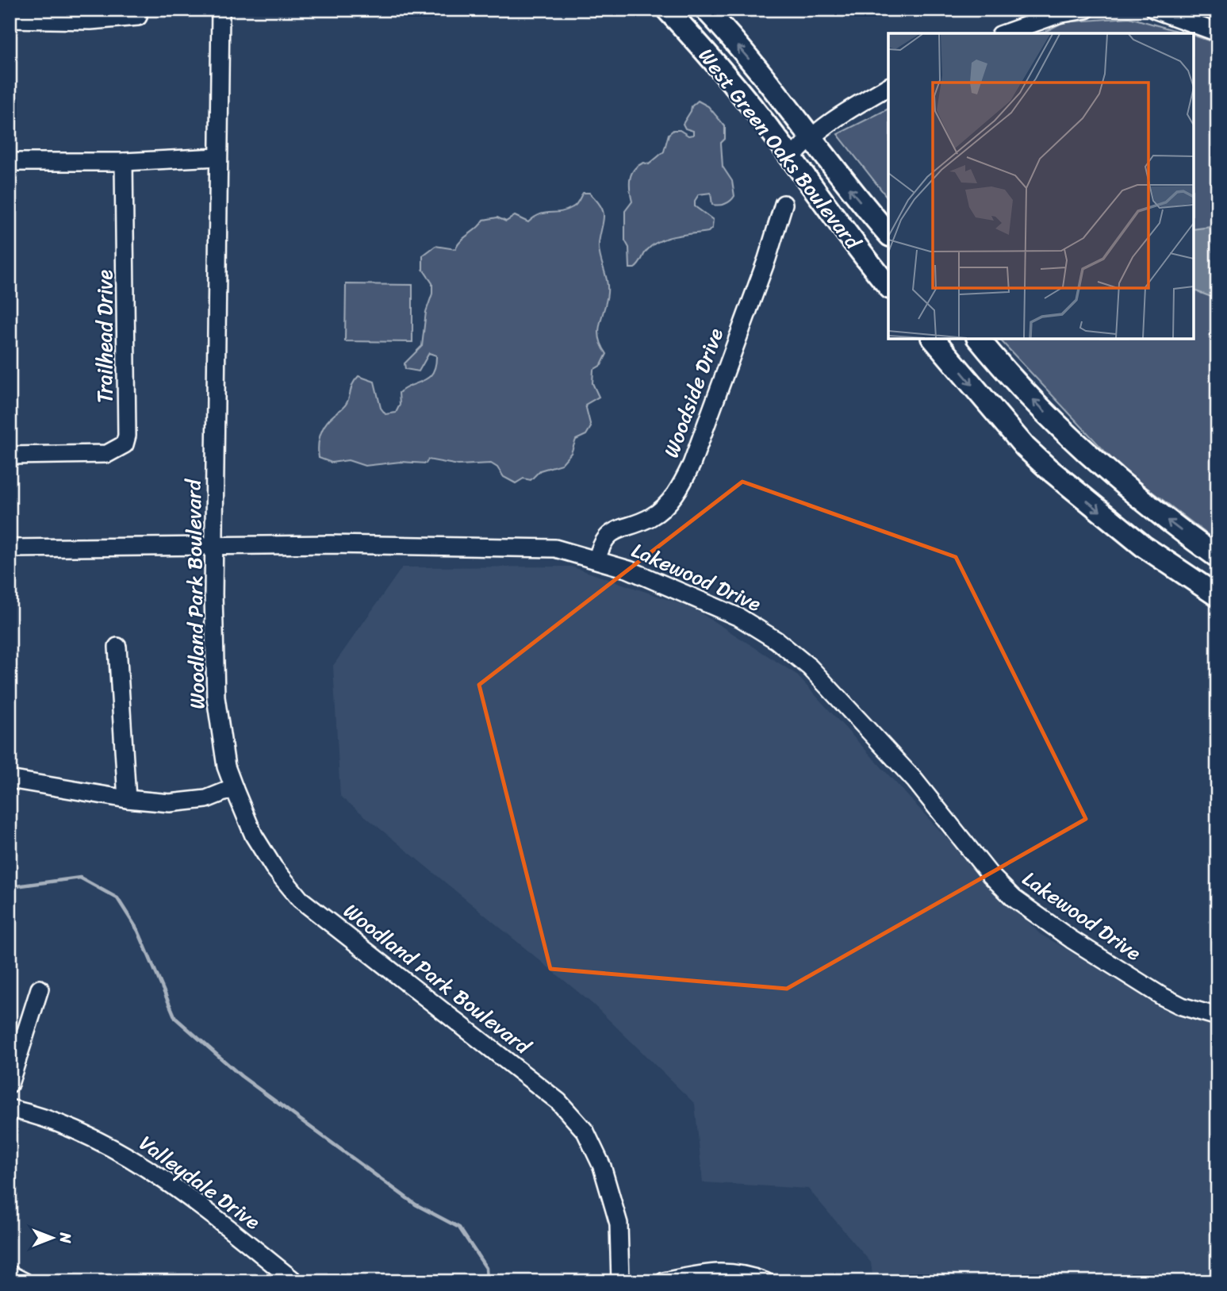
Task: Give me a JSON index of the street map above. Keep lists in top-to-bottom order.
{
  "streets": {
    "main road": ["West Green Oaks Boulevard"],
    "street": [
      "Trailhead Drive",
      "Woodside Drive",
      "Lakewood Drive",
      "Woodland Park Boulevard",
      "Valleydale Drive"
    ]
  },
  "crossings": [
    ["Woodside Drive", "Lakewood Drive"],
    ["Lakewood Drive", "Woodland Park Boulevard"]
  ],
  "north": "right"
}
